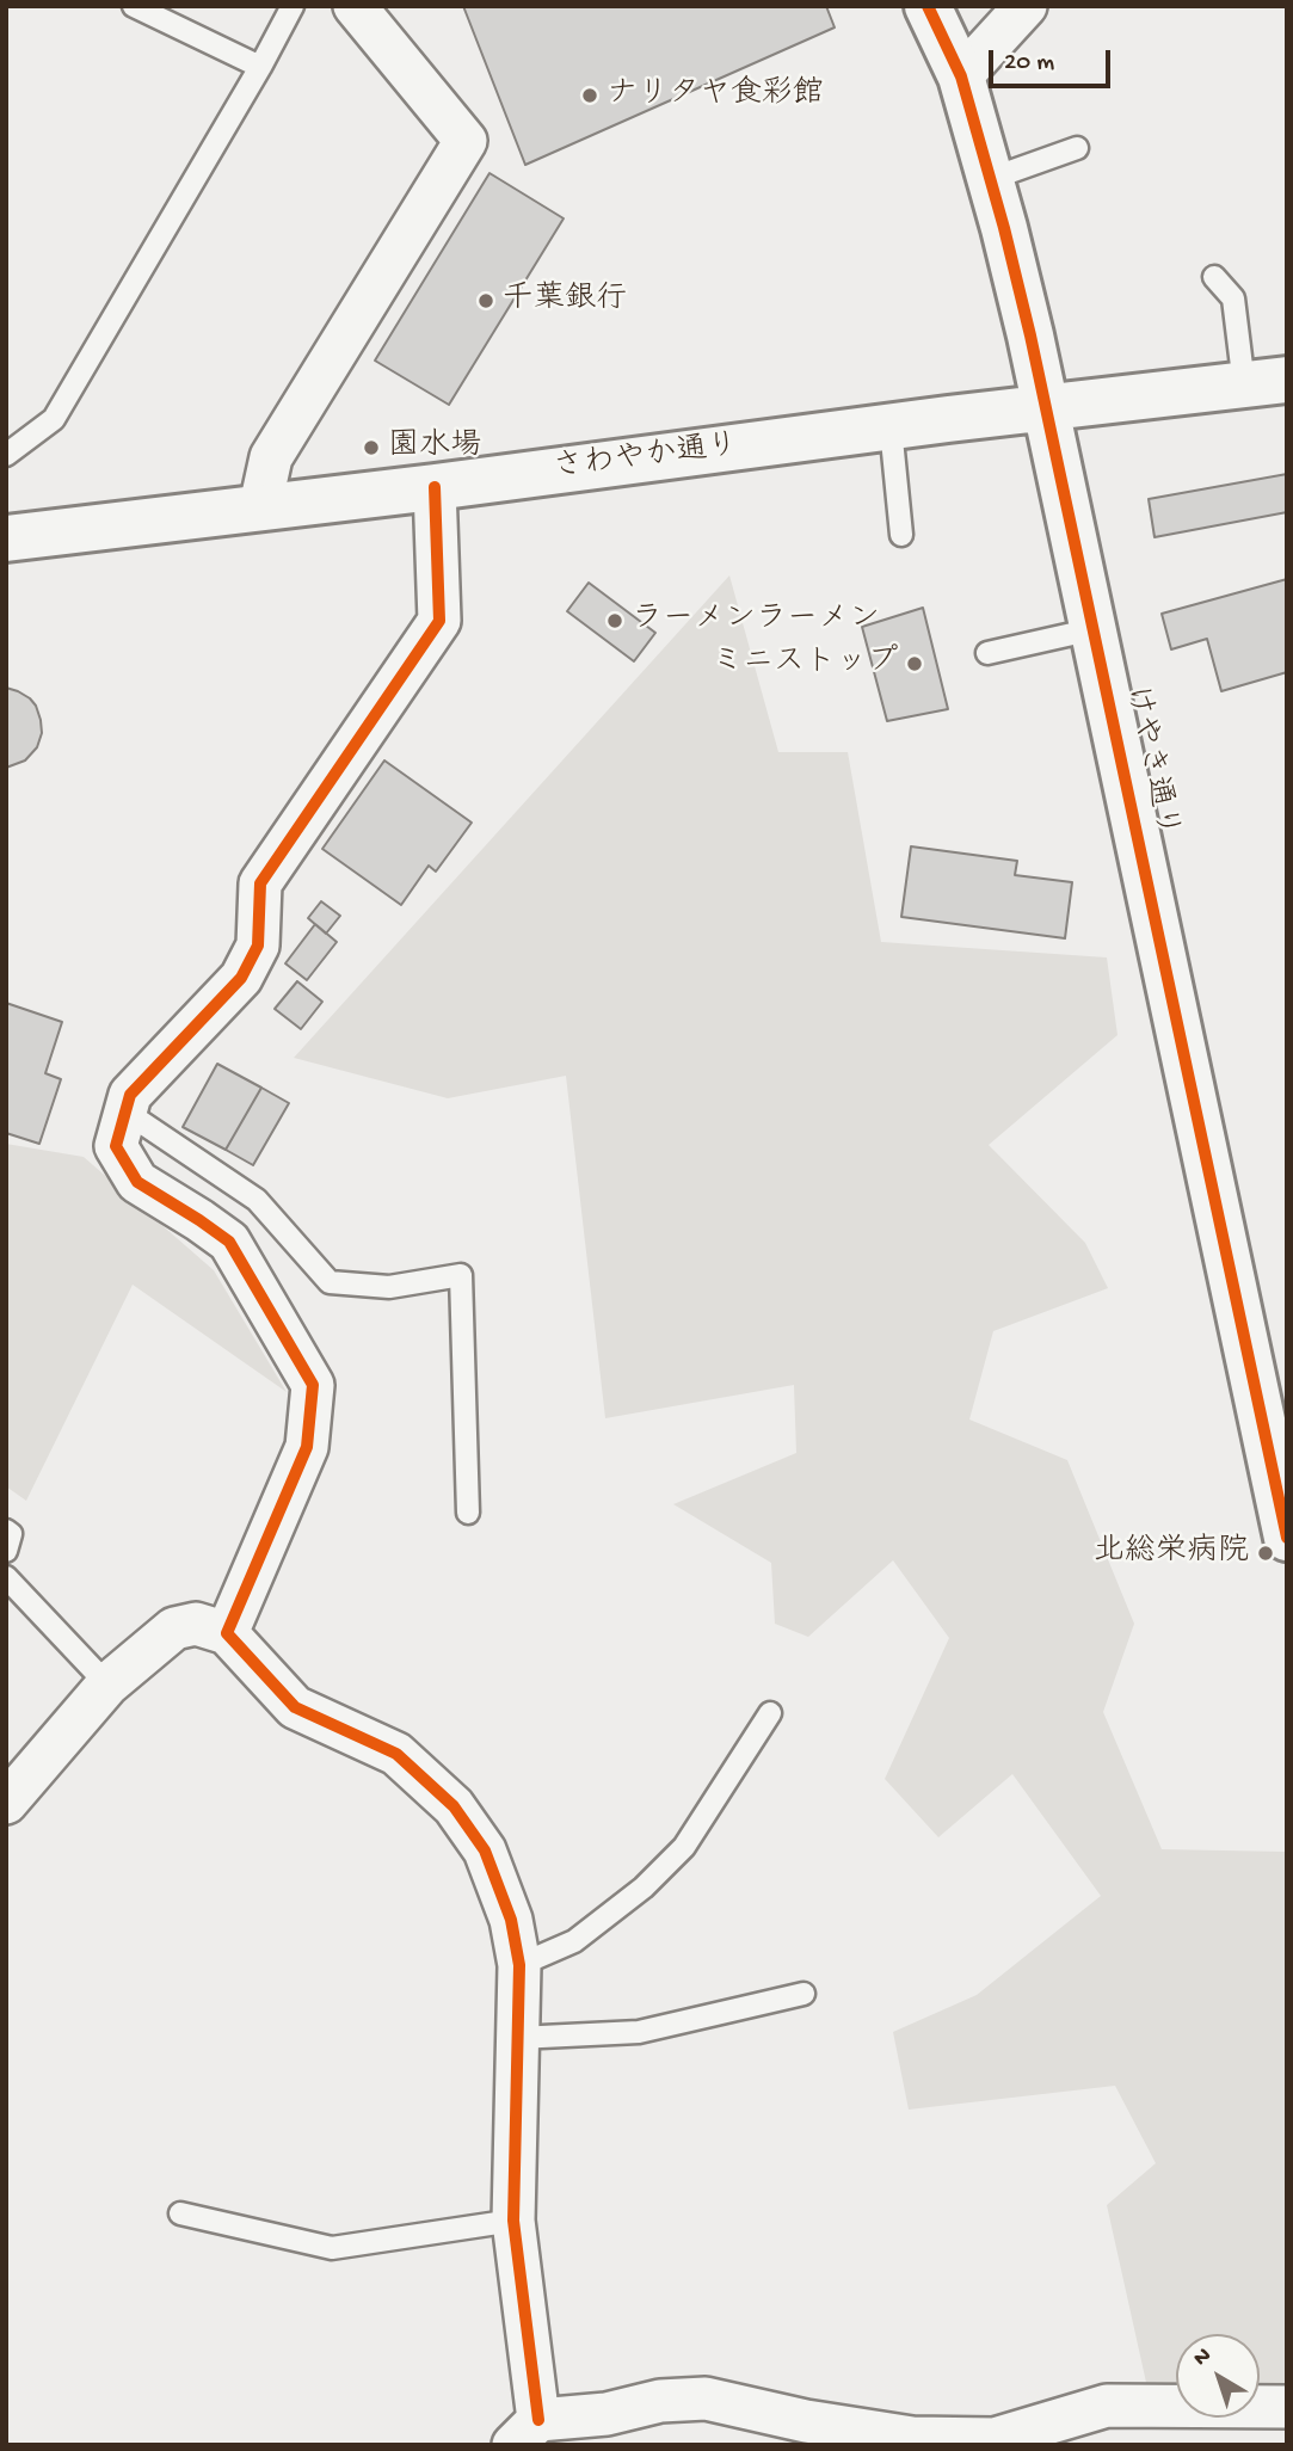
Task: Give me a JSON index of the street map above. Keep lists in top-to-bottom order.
{
  "streets": {
    "street": ["さわやか通り", "けやき通り"]
  },
  "crossings": [
    ["さわやか通り", "けやき通り"]
  ],
  "places": [
    "ナリタヤ食彩館",
    "千葉銀行",
    "園水場",
    "ラーメンラーメン",
    "ミニストップ",
    "北総栄病院"
  ],
  "scale_bar": "20 m",
  "north": "top left"
}
